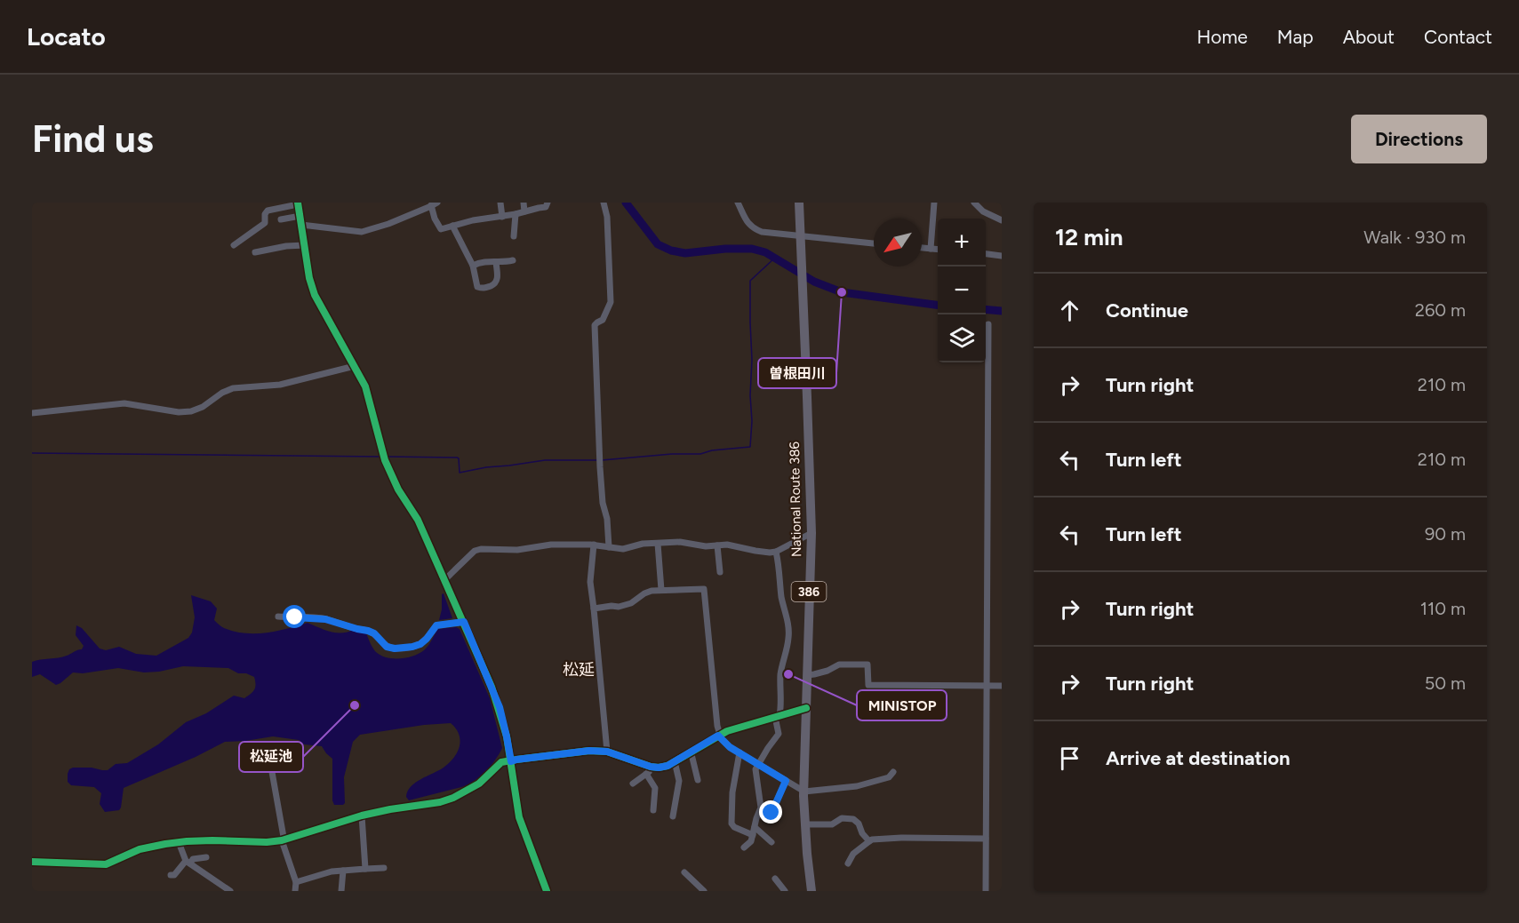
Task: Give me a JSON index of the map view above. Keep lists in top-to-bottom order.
{
  "streets": {
    "highway": ["National Route 386", "386"]
  },
  "districts": ["松延"],
  "places": ["曽根田川", "MINISTOP", "松延池"],
  "north": "bottom left",
  "page": {
    "header": "Locato",
    "nav": [
      "Home",
      "Map",
      "About",
      "Contact"
    ],
    "buttons": "Directions",
    "title": "Find us",
    "heading": ["12 min", "Walk · 930 m"],
    "map_buttons": ["+", "−"],
    "list": [
      ["Continue", "260 m"],
      ["Turn right", "210 m"],
      ["Turn left", "210 m"],
      ["Turn left", "90 m"],
      ["Turn right", "110 m"],
      ["Turn right", "50 m"],
      "Arrive at destination"
    ]
  }
}
